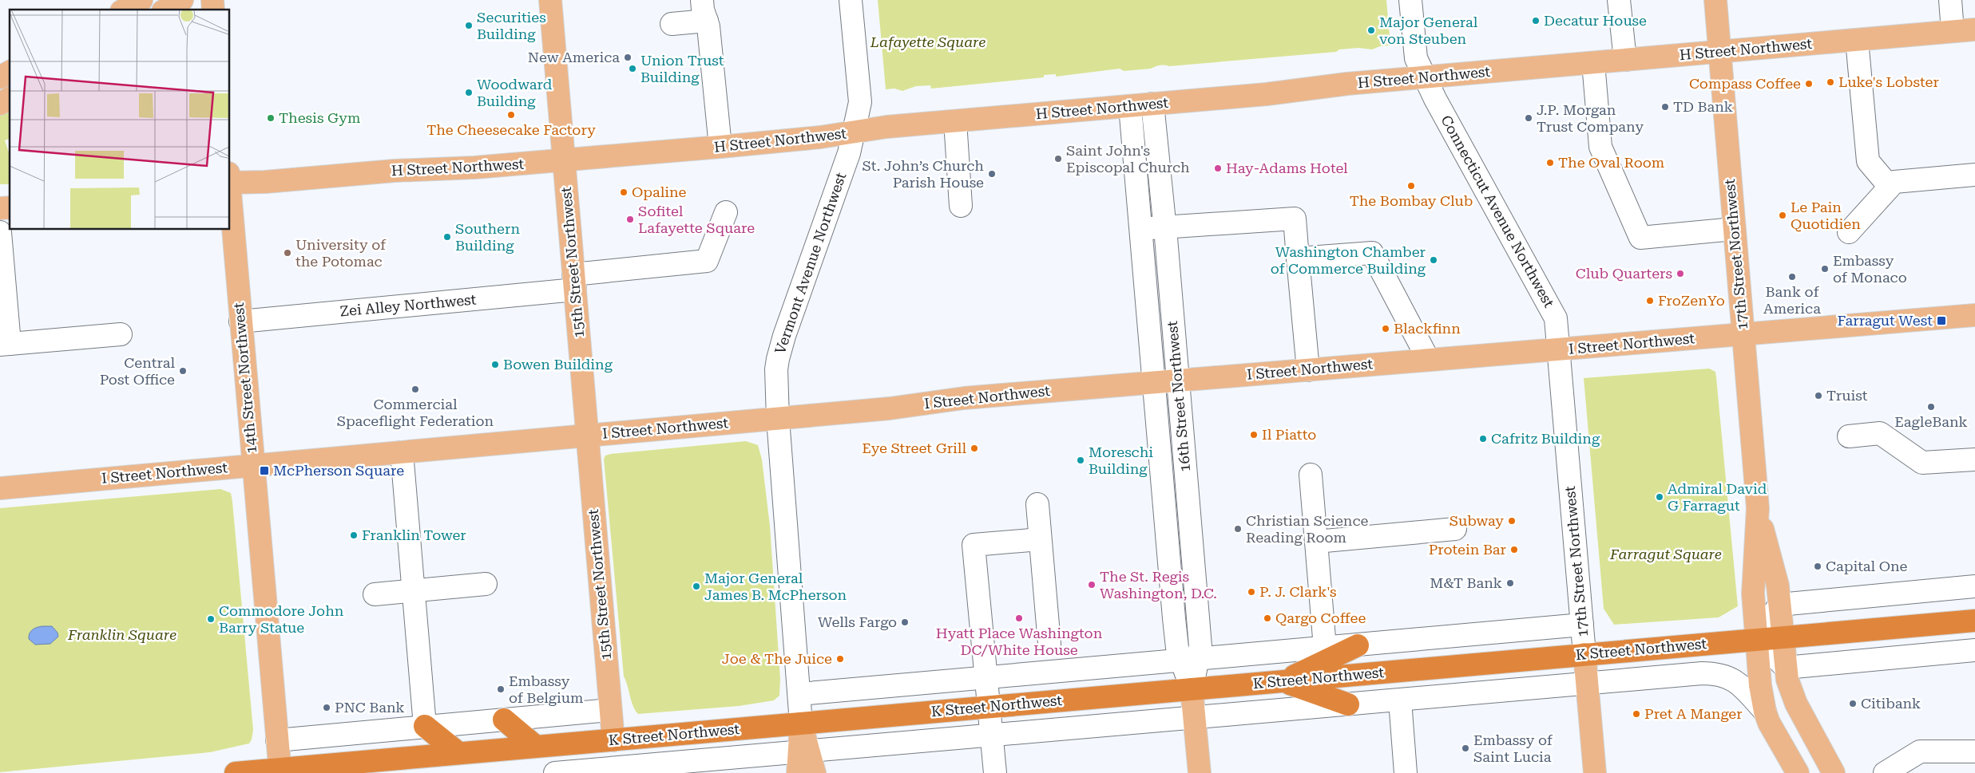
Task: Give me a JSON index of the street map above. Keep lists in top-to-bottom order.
{
  "streets": {
    "highway": ["K Street Northwest"],
    "main road": [
      "H Street Northwest",
      "17th Street Northwest",
      "15th Street Northwest",
      "I Street Northwest",
      "14th Street Northwest",
      "16th Street Northwest"
    ],
    "street": ["Connecticut Avenue Northwest", "Vermont Avenue Northwest", "Zei Alley Northwest"]
  },
  "crossings": [
    ["H Street Northwest", "Connecticut Avenue Northwest"],
    ["H Street Northwest", "17th Street Northwest"],
    ["H Street Northwest", "15th Street Northwest"],
    ["H Street Northwest", "Vermont Avenue Northwest"],
    ["H Street Northwest", "16th Street Northwest"],
    ["Connecticut Avenue Northwest", "17th Street Northwest"],
    ["Connecticut Avenue Northwest", "I Street Northwest"],
    ["17th Street Northwest", "I Street Northwest"],
    ["17th Street Northwest", "K Street Northwest"],
    ["15th Street Northwest", "Zei Alley Northwest"],
    ["15th Street Northwest", "I Street Northwest"],
    ["15th Street Northwest", "K Street Northwest"],
    ["Vermont Avenue Northwest", "I Street Northwest"],
    ["Zei Alley Northwest", "14th Street Northwest"],
    ["I Street Northwest", "14th Street Northwest"],
    ["I Street Northwest", "16th Street Northwest"],
    ["14th Street Northwest", "K Street Northwest"],
    ["16th Street Northwest", "K Street Northwest"]
  ],
  "parks": ["Lafayette Square", "Farragut Square", "Franklin Square"],
  "places": {
    "other": [
      "Decatur House",
      "Securities Building",
      "Major General von Steuben",
      "New America",
      "Union Trust Building",
      "Luke's Lobster",
      "Compass Coffee",
      "Woodward Building",
      "TD Bank",
      "The Cheesecake Factory",
      "Thesis Gym",
      "J.P. Morgan Trust Company",
      "Saint John's Episcopal Church",
      "The Oval Room",
      "Hay-Adams Hotel",
      "St. John’s Church Parish House",
      "The Bombay Club",
      "Opaline",
      "Le Pain Quotidien",
      "Sofitel Lafayette Square",
      "Southern Building",
      "University of the Potomac",
      "Washington Chamber of Commerce Building",
      "Embassy of Monaco",
      "Club Quarters",
      "Bank of America",
      "FroZenYo",
      "Blackfinn",
      "Bowen Building",
      "Central Post Office",
      "Commercial Spaceflight Federation",
      "Truist",
      "EagleBank",
      "Il Piatto",
      "Cafritz Building",
      "Eye Street Grill",
      "Moreschi Building",
      "Admiral David G Farragut",
      "Subway",
      "Christian Science Reading Room",
      "Franklin Tower",
      "Protein Bar",
      "Capital One",
      "M&T Bank",
      "The St. Regis Washington, D.C.",
      "Major General James B. McPherson",
      "P. J. Clark's",
      "Hyatt Place Washington DC/White House",
      "Qargo Coffee",
      "Commodore John Barry Statue",
      "Wells Fargo",
      "Joe & The Juice",
      "Embassy of Belgium",
      "Citibank",
      "PNC Bank",
      "Pret A Manger",
      "Embassy of Saint Lucia"
    ],
    "transit": ["Farragut West", "McPherson Square"]
  }
}
